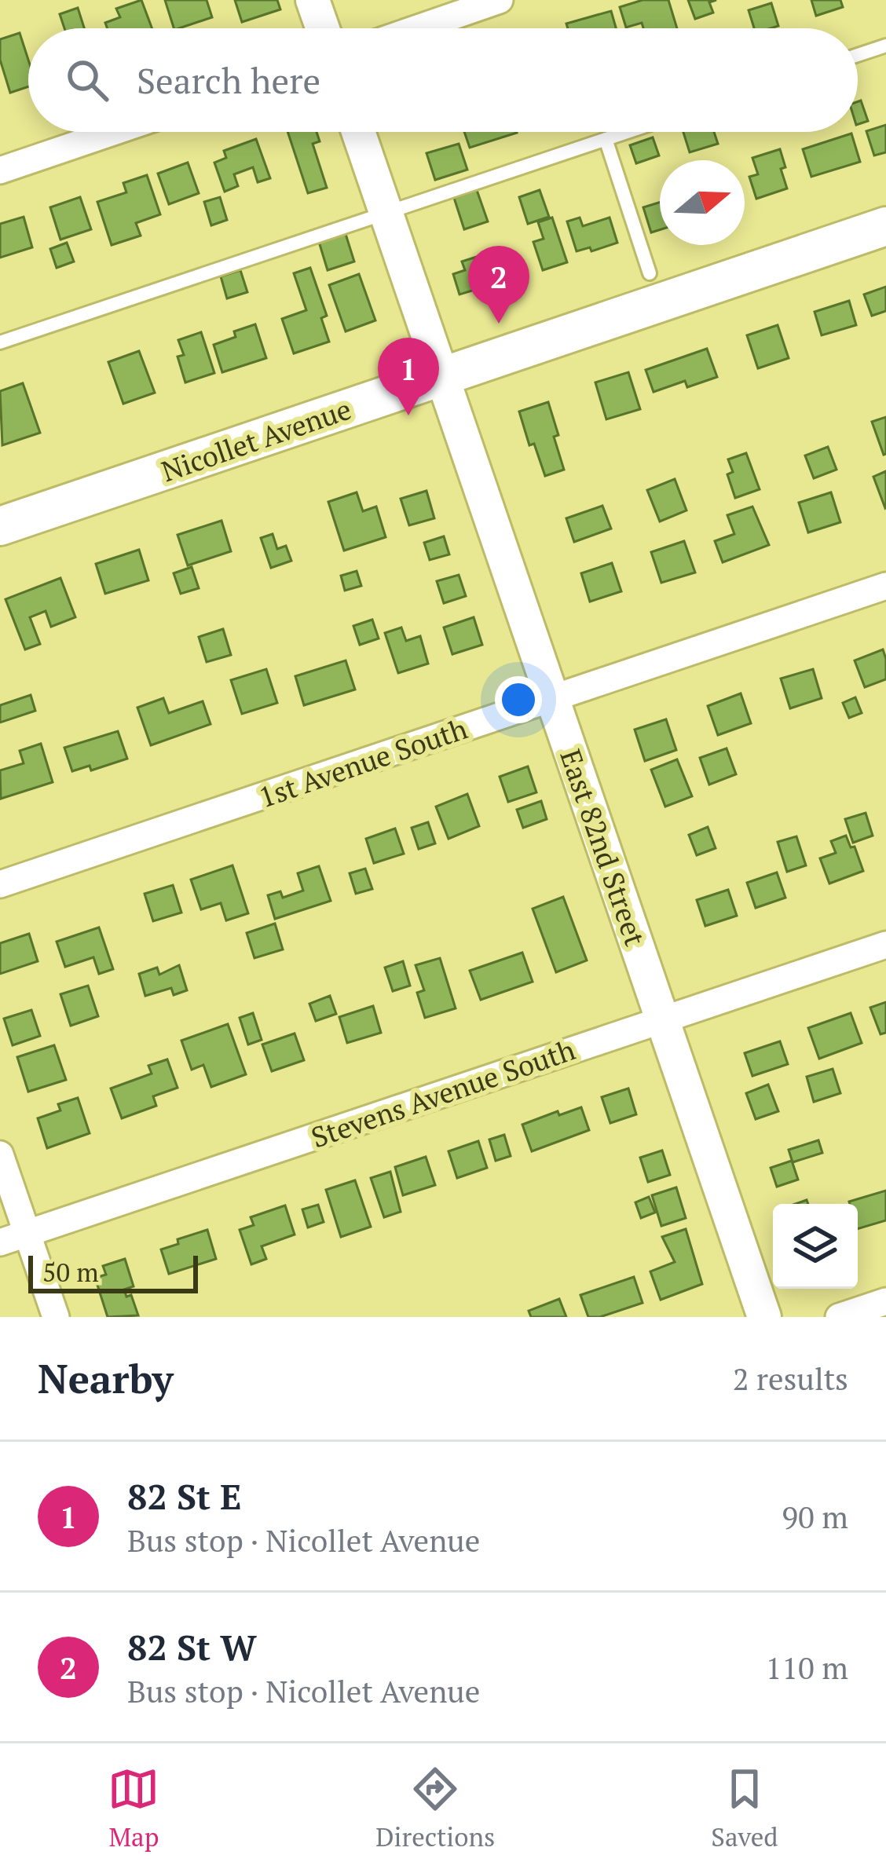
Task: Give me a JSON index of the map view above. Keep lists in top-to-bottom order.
{
  "streets": {
    "main road": ["Nicollet Avenue"],
    "street": ["1st Avenue South", "East 82nd Street", "Stevens Avenue South"]
  },
  "crossings": [
    ["Nicollet Avenue", "East 82nd Street"],
    ["1st Avenue South", "East 82nd Street"],
    ["East 82nd Street", "Stevens Avenue South"]
  ],
  "scale_bar": "50 m",
  "north": "right",
  "page": {
    "search": "Search here",
    "pins": ["2", "1"],
    "scale": "50 m",
    "heading": ["Nearby", "2 results"],
    "list": [
      {
        "mark": "1",
        "name": "82 St E",
        "note": "Bus stop · Nicollet Avenue",
        "value": "90 m"
      },
      {
        "mark": "2",
        "name": "82 St W",
        "note": "Bus stop · Nicollet Avenue",
        "value": "110 m"
      }
    ],
    "nav": ["Map", "Directions", "Saved"]
  }
}
